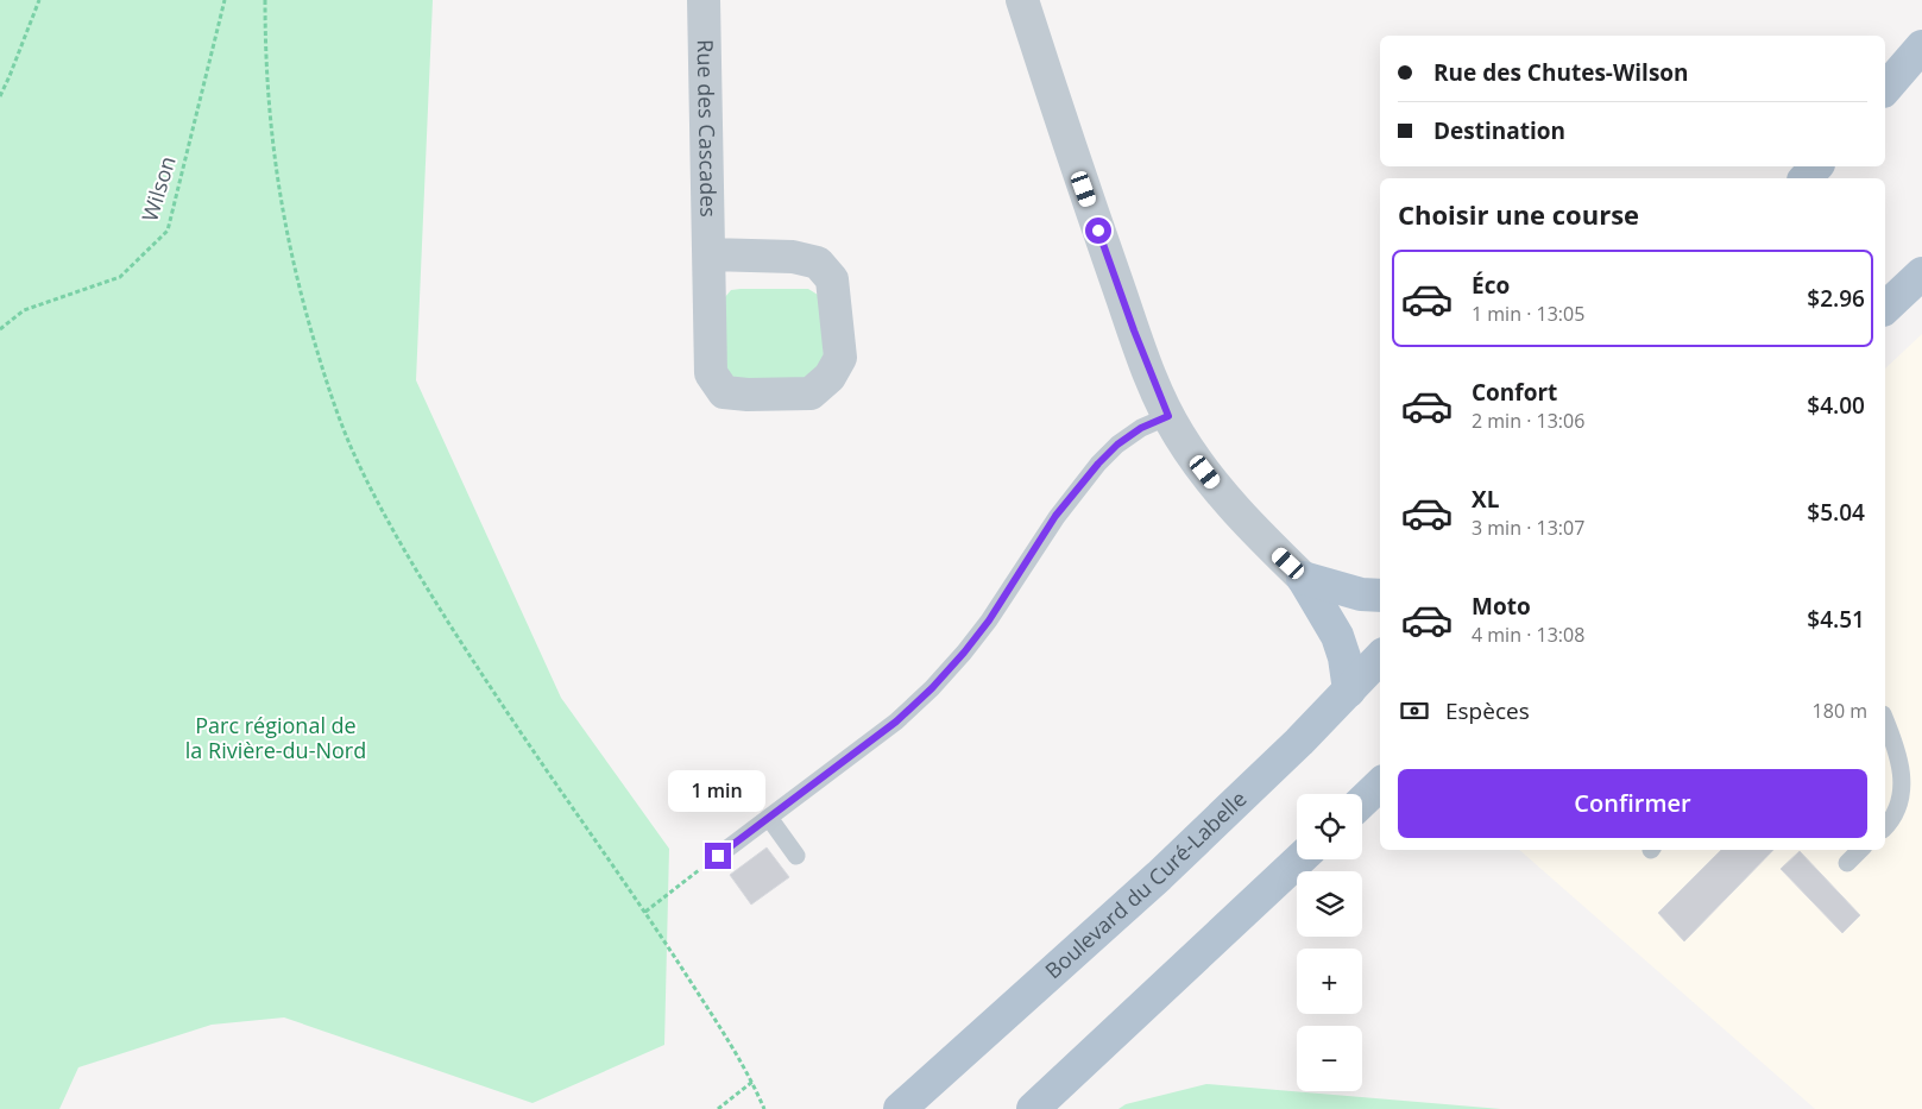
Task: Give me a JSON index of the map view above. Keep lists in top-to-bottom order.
{
  "streets": {
    "main road": ["Boulevard du Curé-Labelle"],
    "street": ["Rue des Cascades"],
    "path": ["Wilson"]
  },
  "parks": ["Parc régional de la Rivière-du-Nord"],
  "page": {
    "banner": ["Rue des Chutes-Wilson", "Destination"],
    "heading": "Choisir une course",
    "list": [
      {
        "name": "Éco",
        "note": "1 min · 13:05",
        "value": "$2.96"
      },
      {
        "name": "Confort",
        "note": "2 min · 13:06",
        "value": "$4.00"
      },
      {
        "name": "XL",
        "note": "3 min · 13:07",
        "value": "$5.04"
      },
      {
        "name": "Moto",
        "note": "4 min · 13:08",
        "value": "$4.51"
      }
    ],
    "pay": ["Espèces", "180 m"],
    "buttons": "Confirmer",
    "bubble": "1 min",
    "map_buttons": ["+", "−"]
  }
}
